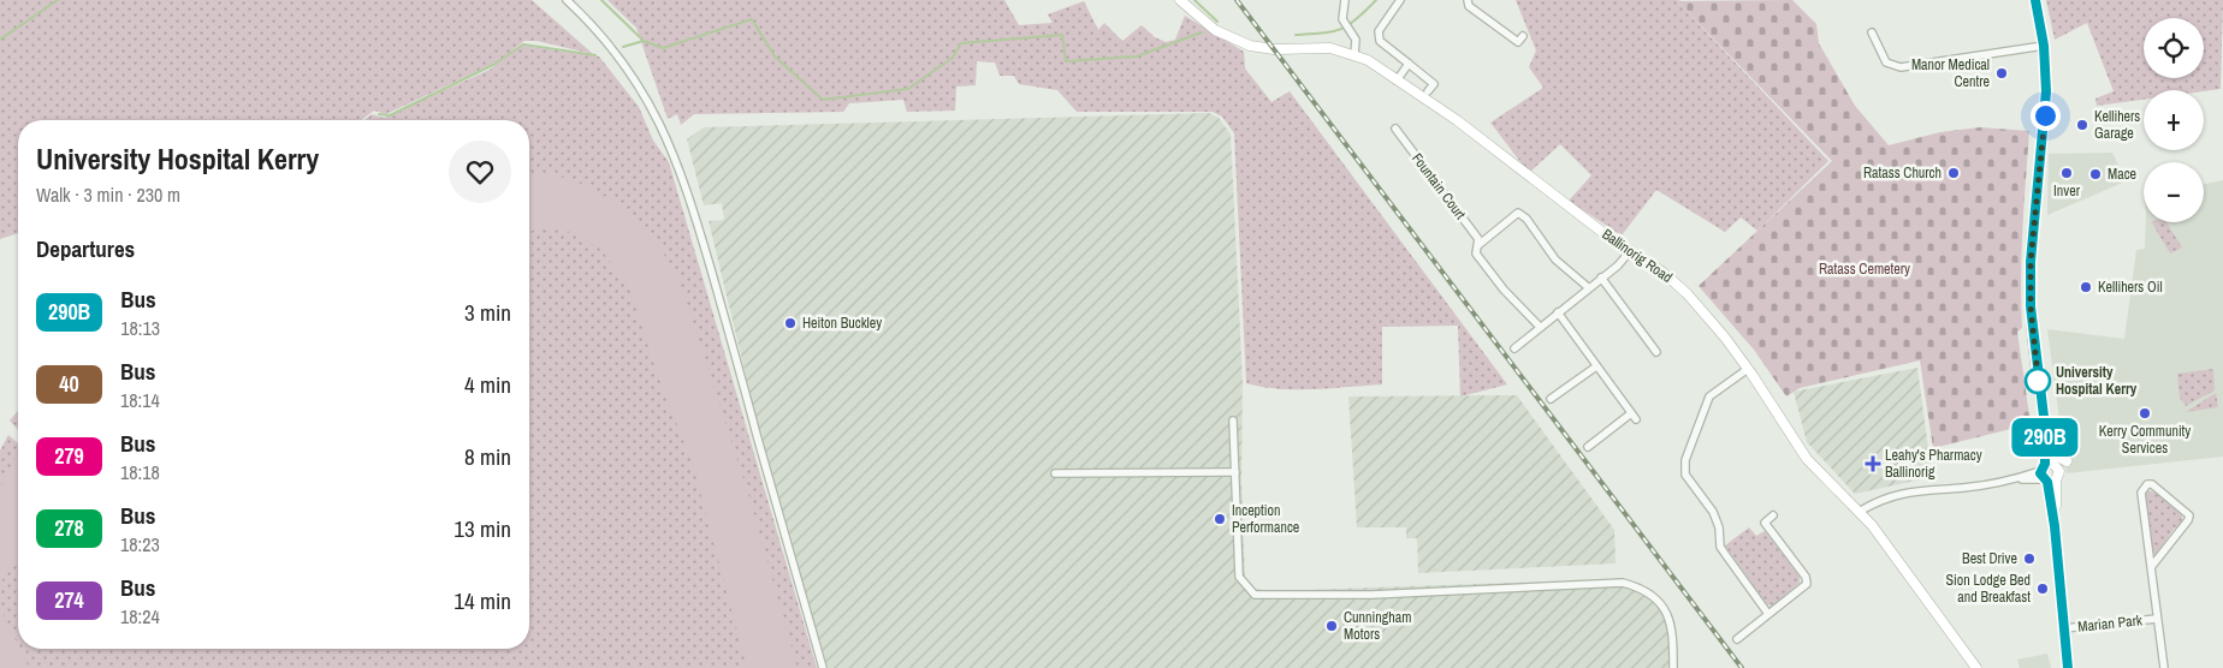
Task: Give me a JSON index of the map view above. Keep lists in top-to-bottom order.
{
  "streets": {
    "street": ["Fountain Court", "Ballinorig Road", "Marian Park"]
  },
  "parks": ["Ratass Cemetery"],
  "places": {
    "other": [
      "Manor Medical Centre",
      "Kellihers Garage",
      "Ratass Church",
      "Inver",
      "Mace",
      "Kellihers Oil",
      "Heiton Buckley",
      "University Hospital Kerry",
      "Kerry Community Services",
      "Inception Performance",
      "Best Drive",
      "Sion Lodge Bed and Breakfast",
      "Cunningham Motors"
    ],
    "health": ["Leahy's Pharmacy Ballinorig"]
  },
  "lines": ["bus line 290B"],
  "page": {
    "on_map": "290B",
    "map_buttons": ["+", "−"],
    "heading": [
      ["University Hospital Kerry", "Walk · 3 min · 230 m"],
      "Departures"
    ],
    "list": [
      {
        "mark": "290B",
        "name": "Bus",
        "note": "18:13",
        "value": "3 min"
      },
      {
        "mark": "40",
        "name": "Bus",
        "note": "18:14",
        "value": "4 min"
      },
      {
        "mark": "279",
        "name": "Bus",
        "note": "18:18",
        "value": "8 min"
      },
      {
        "mark": "278",
        "name": "Bus",
        "note": "18:23",
        "value": "13 min"
      },
      {
        "mark": "274",
        "name": "Bus",
        "note": "18:24",
        "value": "14 min"
      }
    ]
  }
}
